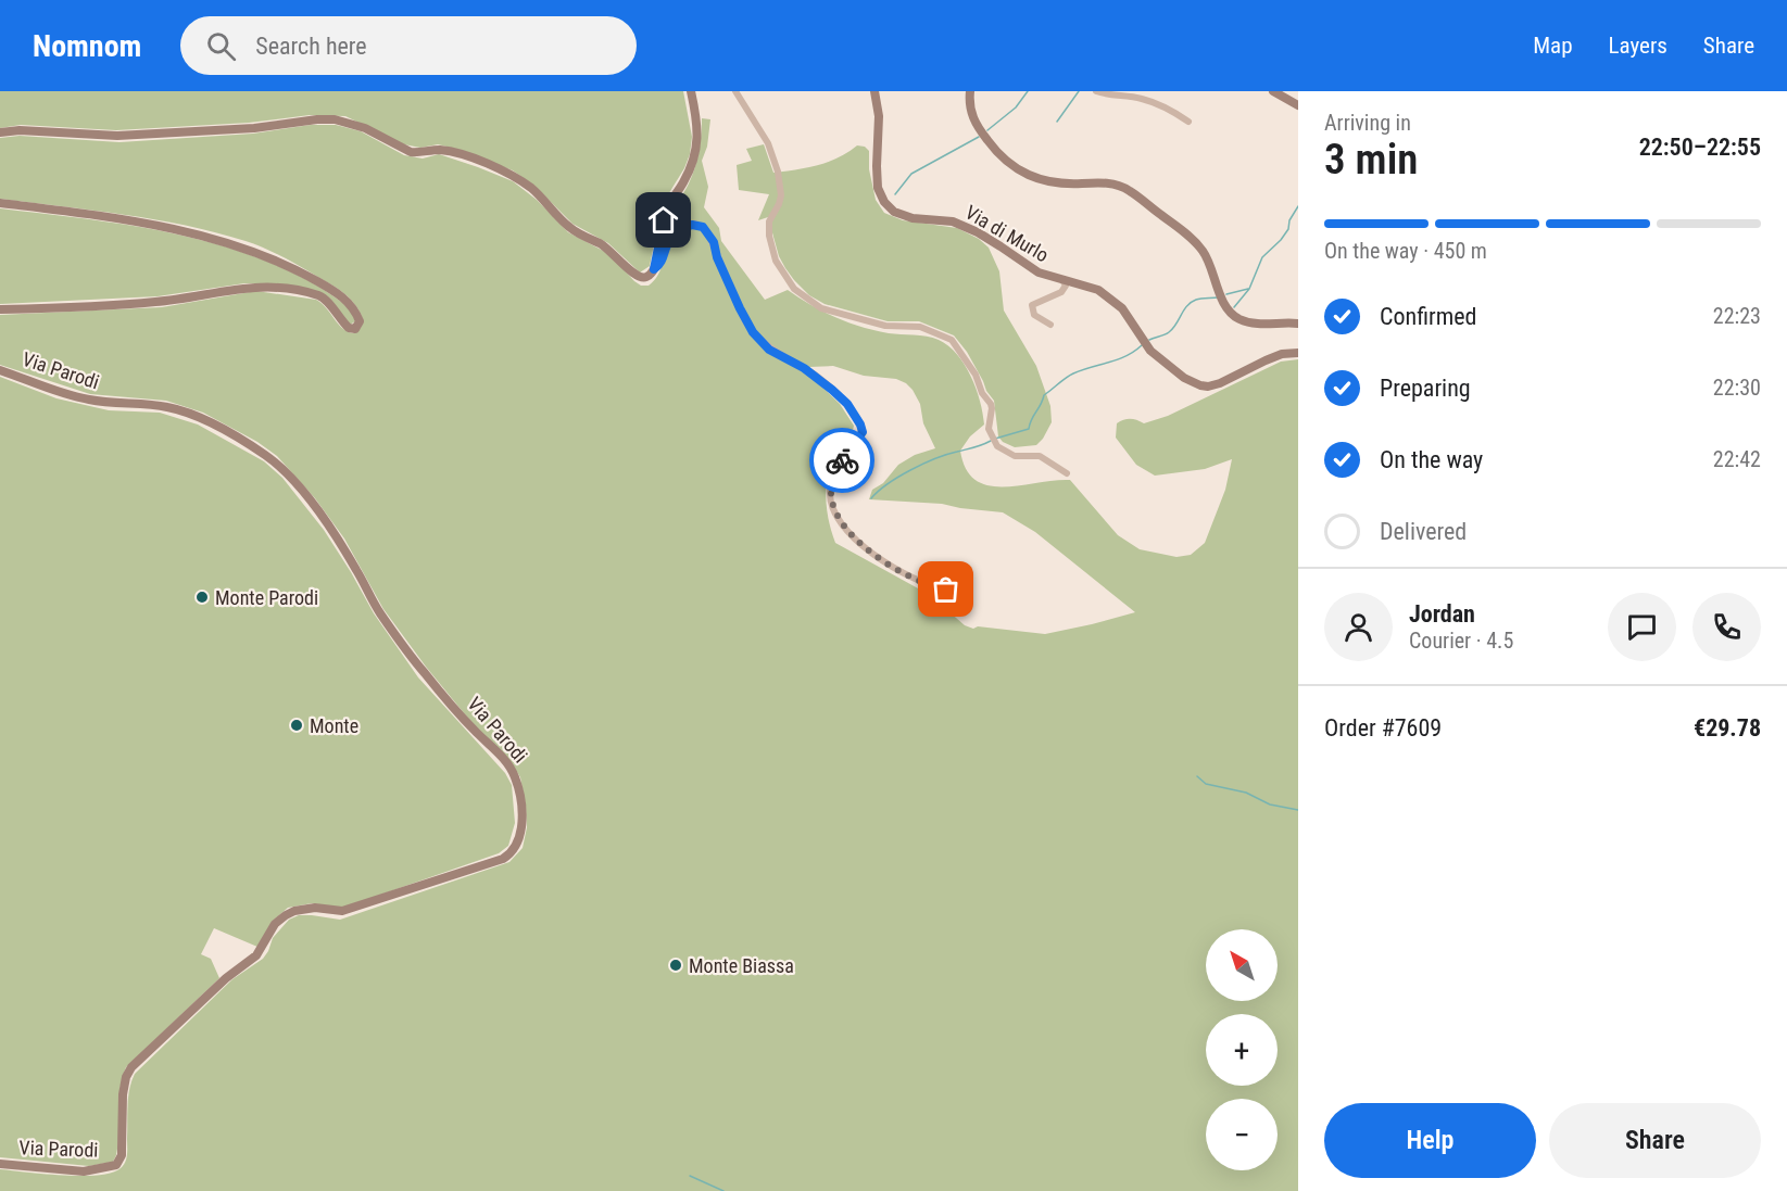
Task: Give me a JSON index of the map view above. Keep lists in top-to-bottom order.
{
  "streets": {
    "street": ["Via di Murlo", "Via Parodi"]
  },
  "places": ["Monte Parodi", "Monte", "Monte Biassa"],
  "north": "top left",
  "page": {
    "header": "Nomnom",
    "search": "Search here",
    "nav": ["Map", "Layers", "Share"],
    "heading": ["3 min", "Arriving in", "22:50–22:55"],
    "panel": [
      "Jordan",
      "Courier · 4.5",
      "Order #7609",
      "€29.78"
    ],
    "bar": "On the way · 450 m",
    "list": [
      ["Confirmed", "22:23"],
      ["Preparing", "22:30"],
      ["On the way", "22:42"],
      "Delivered"
    ],
    "map_buttons": ["+", "−"],
    "buttons": ["Help", "Share"]
  }
}
